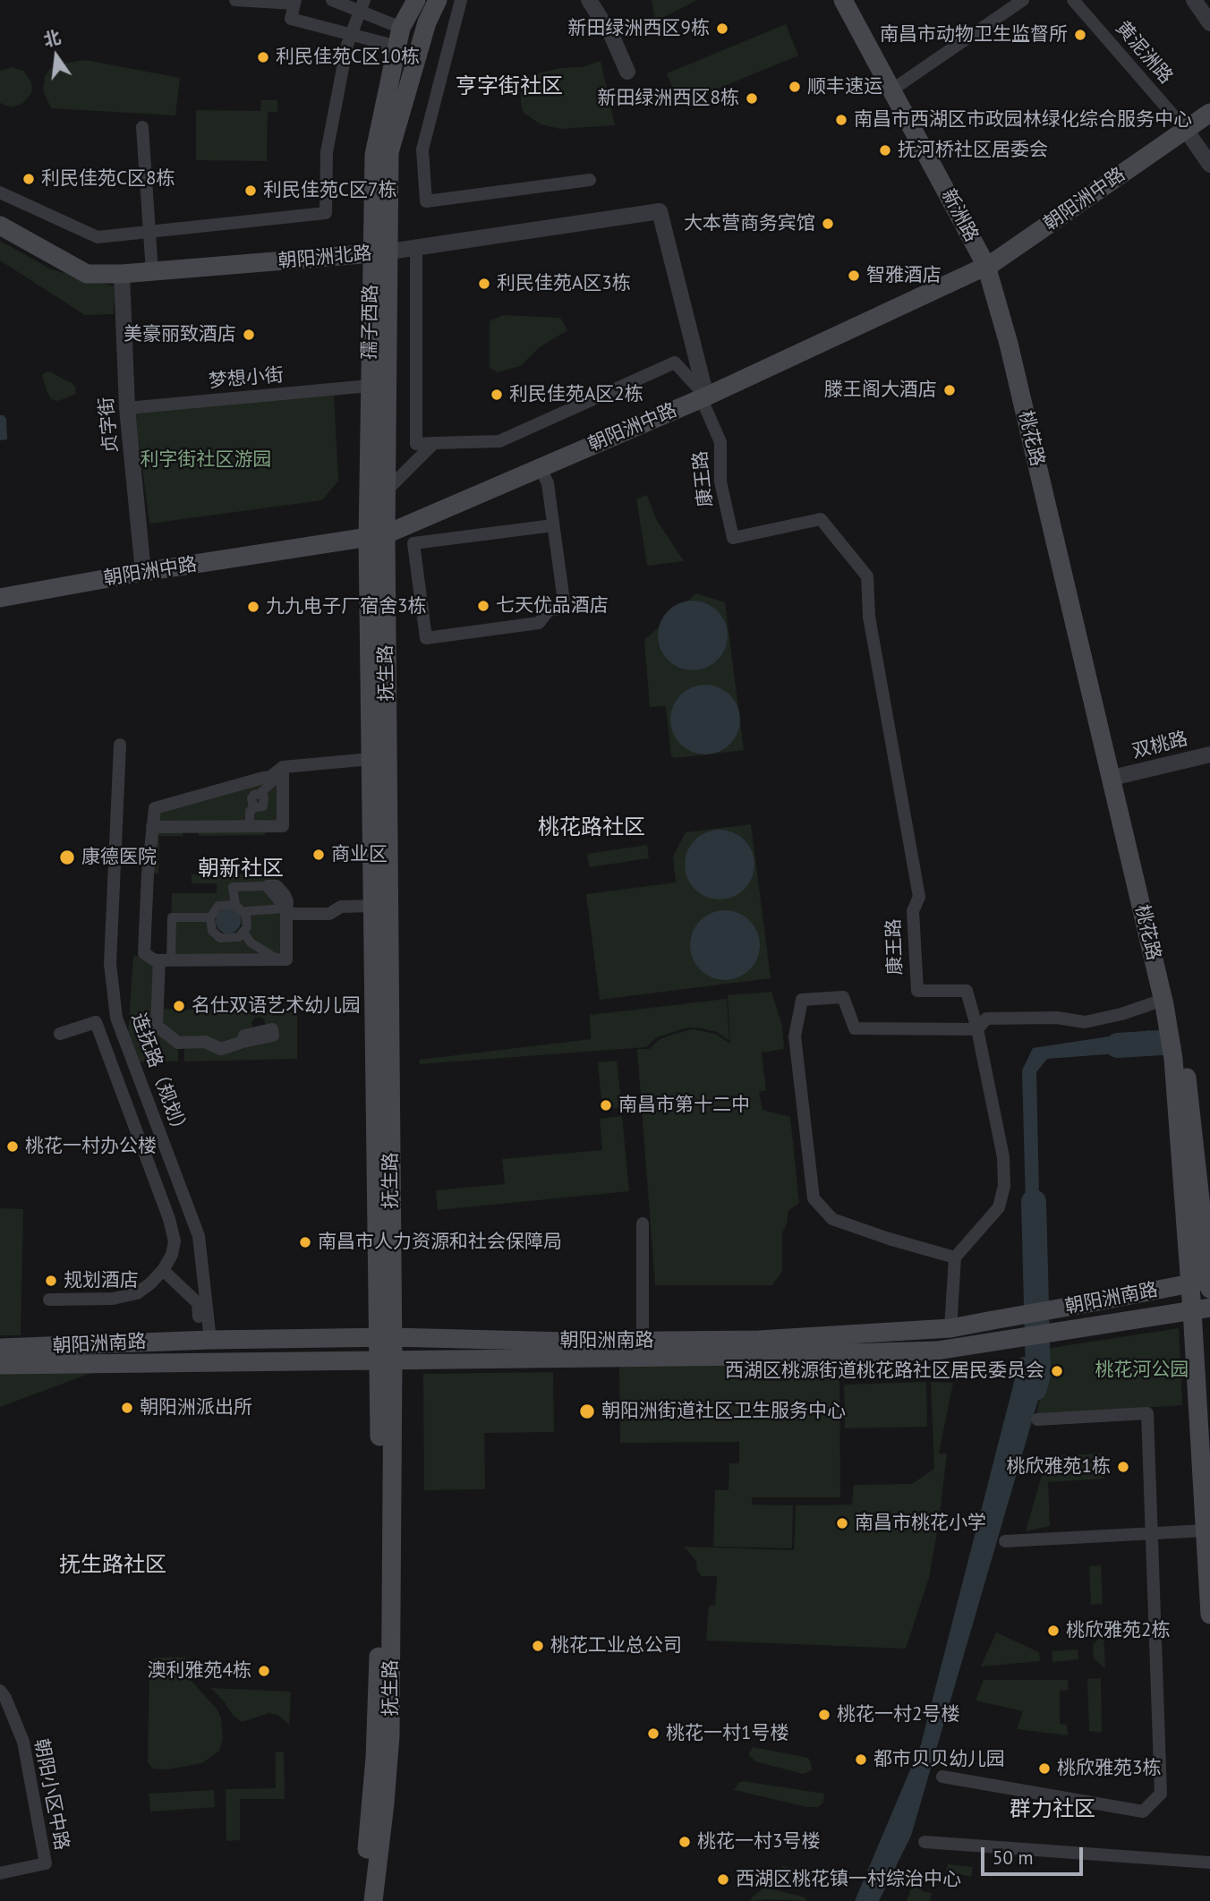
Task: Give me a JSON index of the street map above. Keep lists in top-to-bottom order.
{
  "streets": {
    "main road": [
      "朝阳洲中路",
      "新洲路",
      "朝阳洲北路",
      "孺子西路",
      "桃花路",
      "抚生路",
      "朝阳洲南路"
    ],
    "street": [
      "黄泥洲路",
      "梦想小街",
      "贞字街",
      "康王路",
      "双桃路",
      "连抚路（规划）",
      "朝阳小区中路"
    ]
  },
  "crossings": [
    ["黄泥洲路", "朝阳洲中路"],
    ["朝阳洲中路", "新洲路"],
    ["朝阳洲中路", "孺子西路"],
    ["朝阳洲中路", "贞字街"],
    ["朝阳洲中路", "桃花路"],
    ["朝阳洲中路", "康王路"],
    ["朝阳洲中路", "抚生路"],
    ["新洲路", "桃花路"],
    ["朝阳洲北路", "孺子西路"],
    ["朝阳洲北路", "贞字街"],
    ["朝阳洲北路", "康王路"],
    ["孺子西路", "梦想小街"],
    ["孺子西路", "抚生路"],
    ["梦想小街", "贞字街"],
    ["桃花路", "双桃路"],
    ["桃花路", "朝阳洲南路"],
    ["抚生路", "朝阳洲南路"],
    ["连抚路（规划）", "朝阳洲南路"]
  ],
  "districts": [
    "亨字街社区",
    "桃花路社区",
    "朝新社区",
    "抚生路社区",
    "群力社区"
  ],
  "parks": ["利字街社区游园", "桃花河公园"],
  "places": [
    "新田绿洲西区9栋",
    "南昌市动物卫生监督所",
    "利民佳苑C区10栋",
    "顺丰速运",
    "新田绿洲西区8栋",
    "南昌市西湖区市政园林绿化综合服务中心",
    "抚河桥社区居委会",
    "利民佳苑C区8栋",
    "利民佳苑C区7栋",
    "大本营商务宾馆",
    "智雅酒店",
    "利民佳苑A区3栋",
    "美豪丽致酒店",
    "滕王阁大酒店",
    "利民佳苑A区2栋",
    "七天优品酒店",
    "九九电子厂宿舍3栋",
    "商业区",
    "康德医院",
    "名仕双语艺术幼儿园",
    "南昌市第十二中",
    "桃花一村办公楼",
    "南昌市人力资源和社会保障局",
    "规划酒店",
    "西湖区桃源街道桃花路社区居民委员会",
    "朝阳洲派出所",
    "朝阳洲街道社区卫生服务中心",
    "桃欣雅苑1栋",
    "南昌市桃花小学",
    "桃欣雅苑2栋",
    "桃花工业总公司",
    "澳利雅苑4栋",
    "桃花一村2号楼",
    "桃花一村1号楼",
    "都市贝贝幼儿园",
    "桃欣雅苑3栋",
    "桃花一村3号楼",
    "西湖区桃花镇一村综治中心"
  ],
  "scale_bar": "50 m",
  "north": "top"
}
